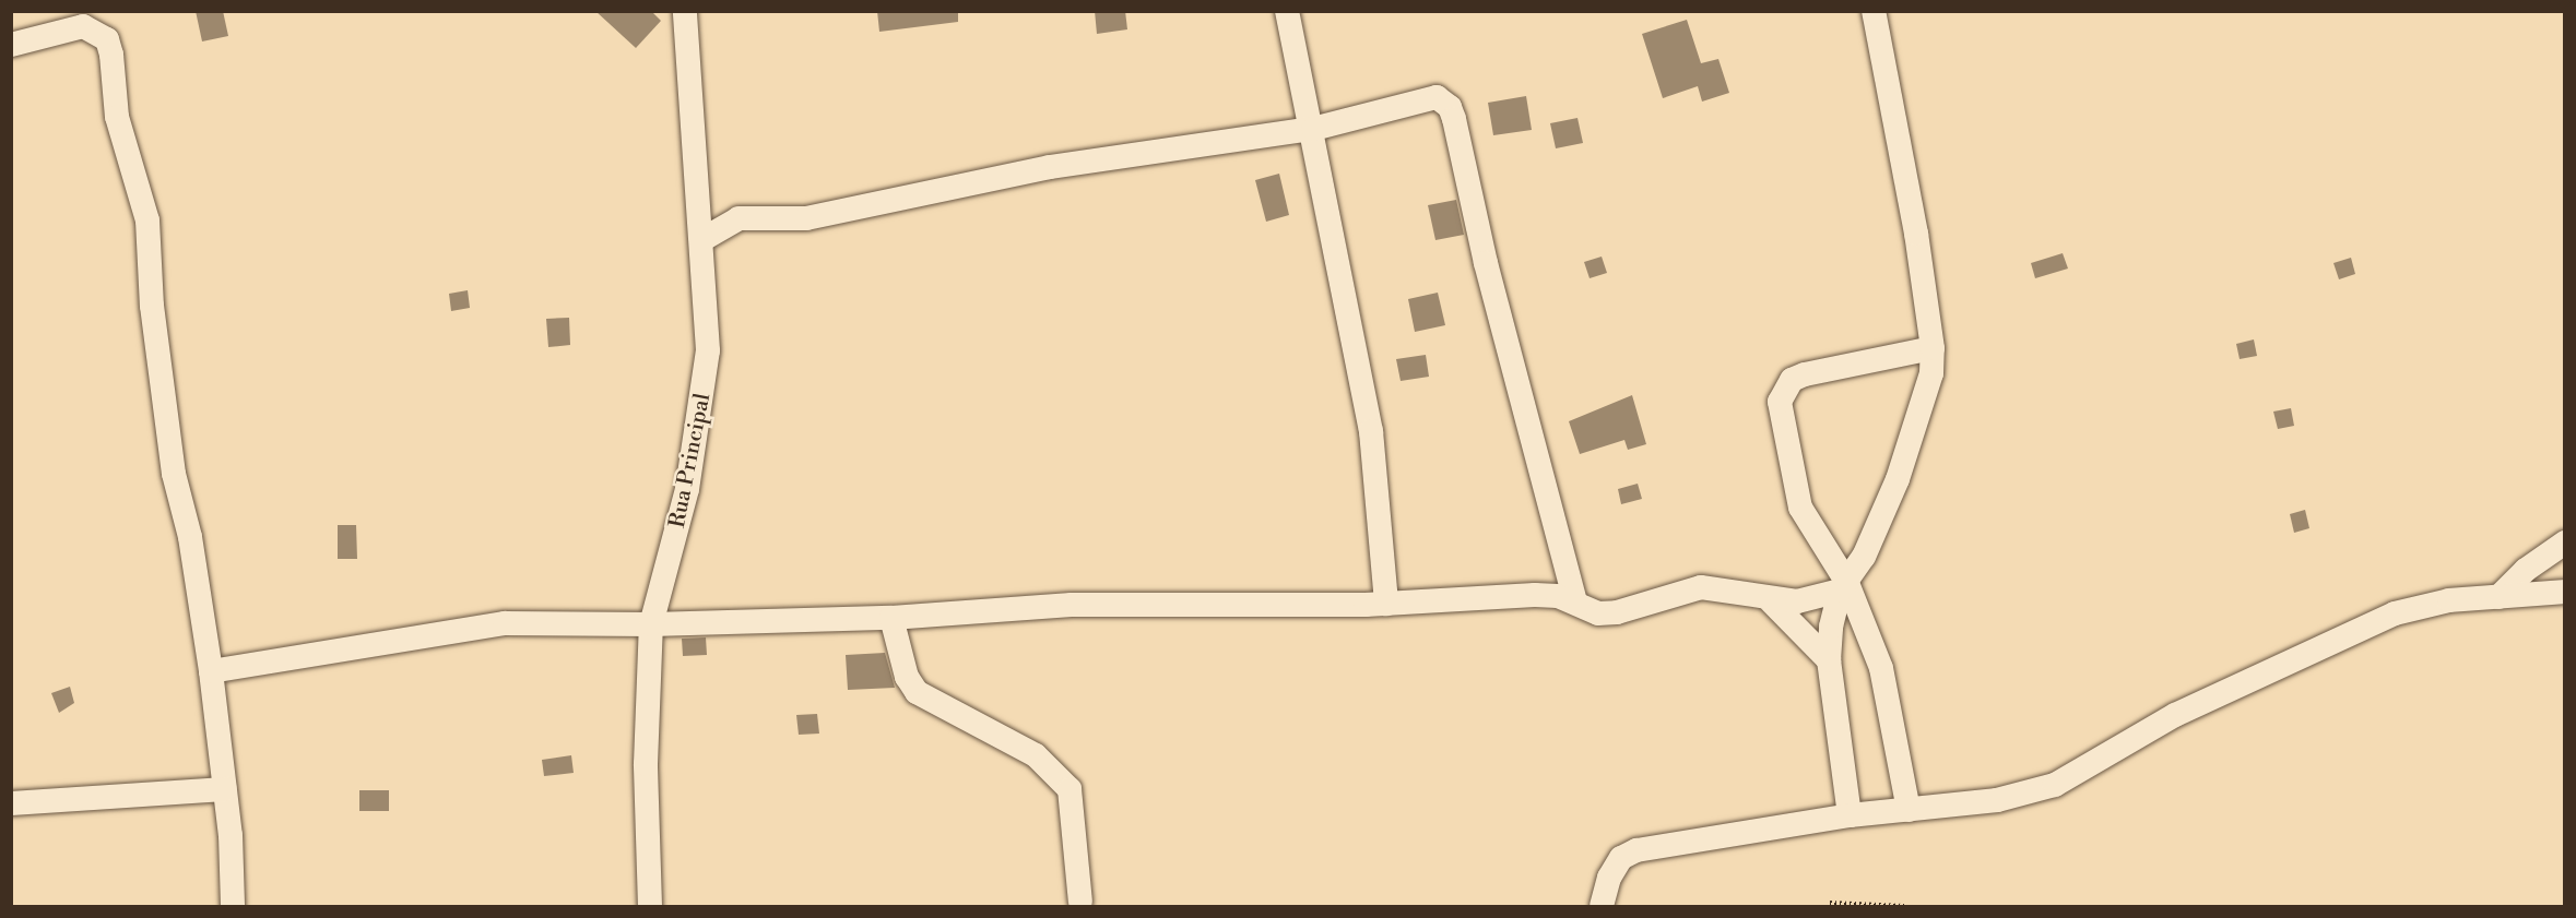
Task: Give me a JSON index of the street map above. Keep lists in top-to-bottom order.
{
  "streets": {
    "street": ["Rua Principal"]
  }
}
